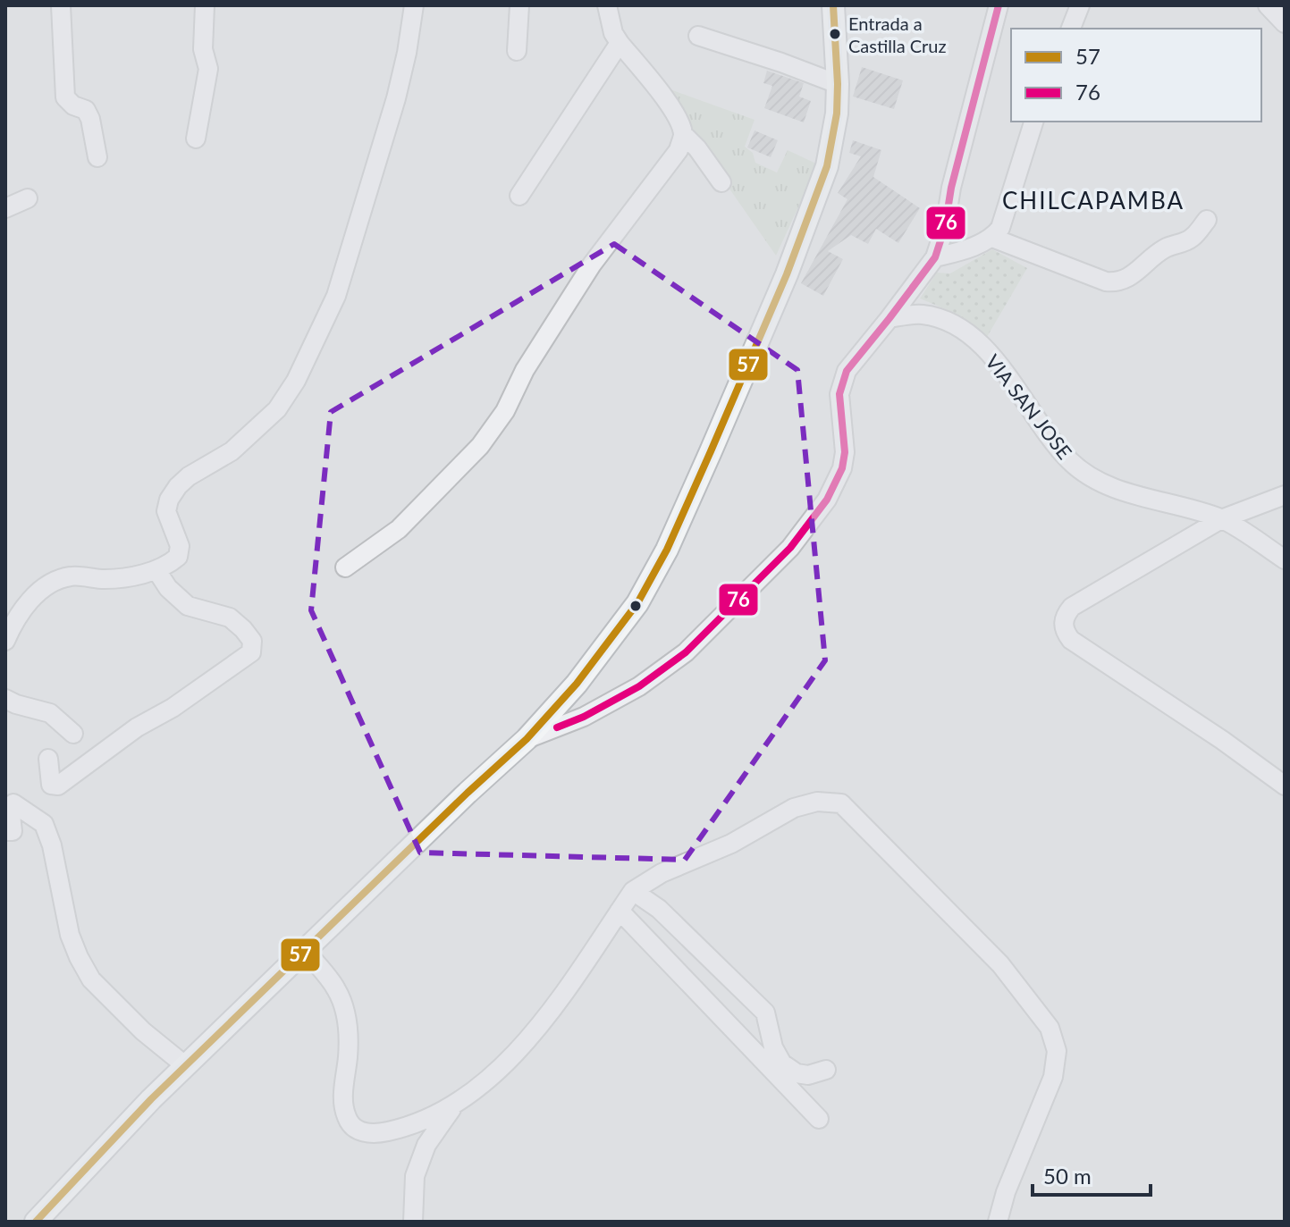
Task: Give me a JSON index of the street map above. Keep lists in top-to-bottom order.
{
  "streets": {
    "street": ["VIA SAN JOSE"]
  },
  "districts": ["CHILCAPAMBA"],
  "places": ["Entrada a Castilla Cruz"],
  "lines": ["transit line 57", "transit line 76"],
  "legend": ["57", "76"],
  "scale_bar": "50 m"
}
